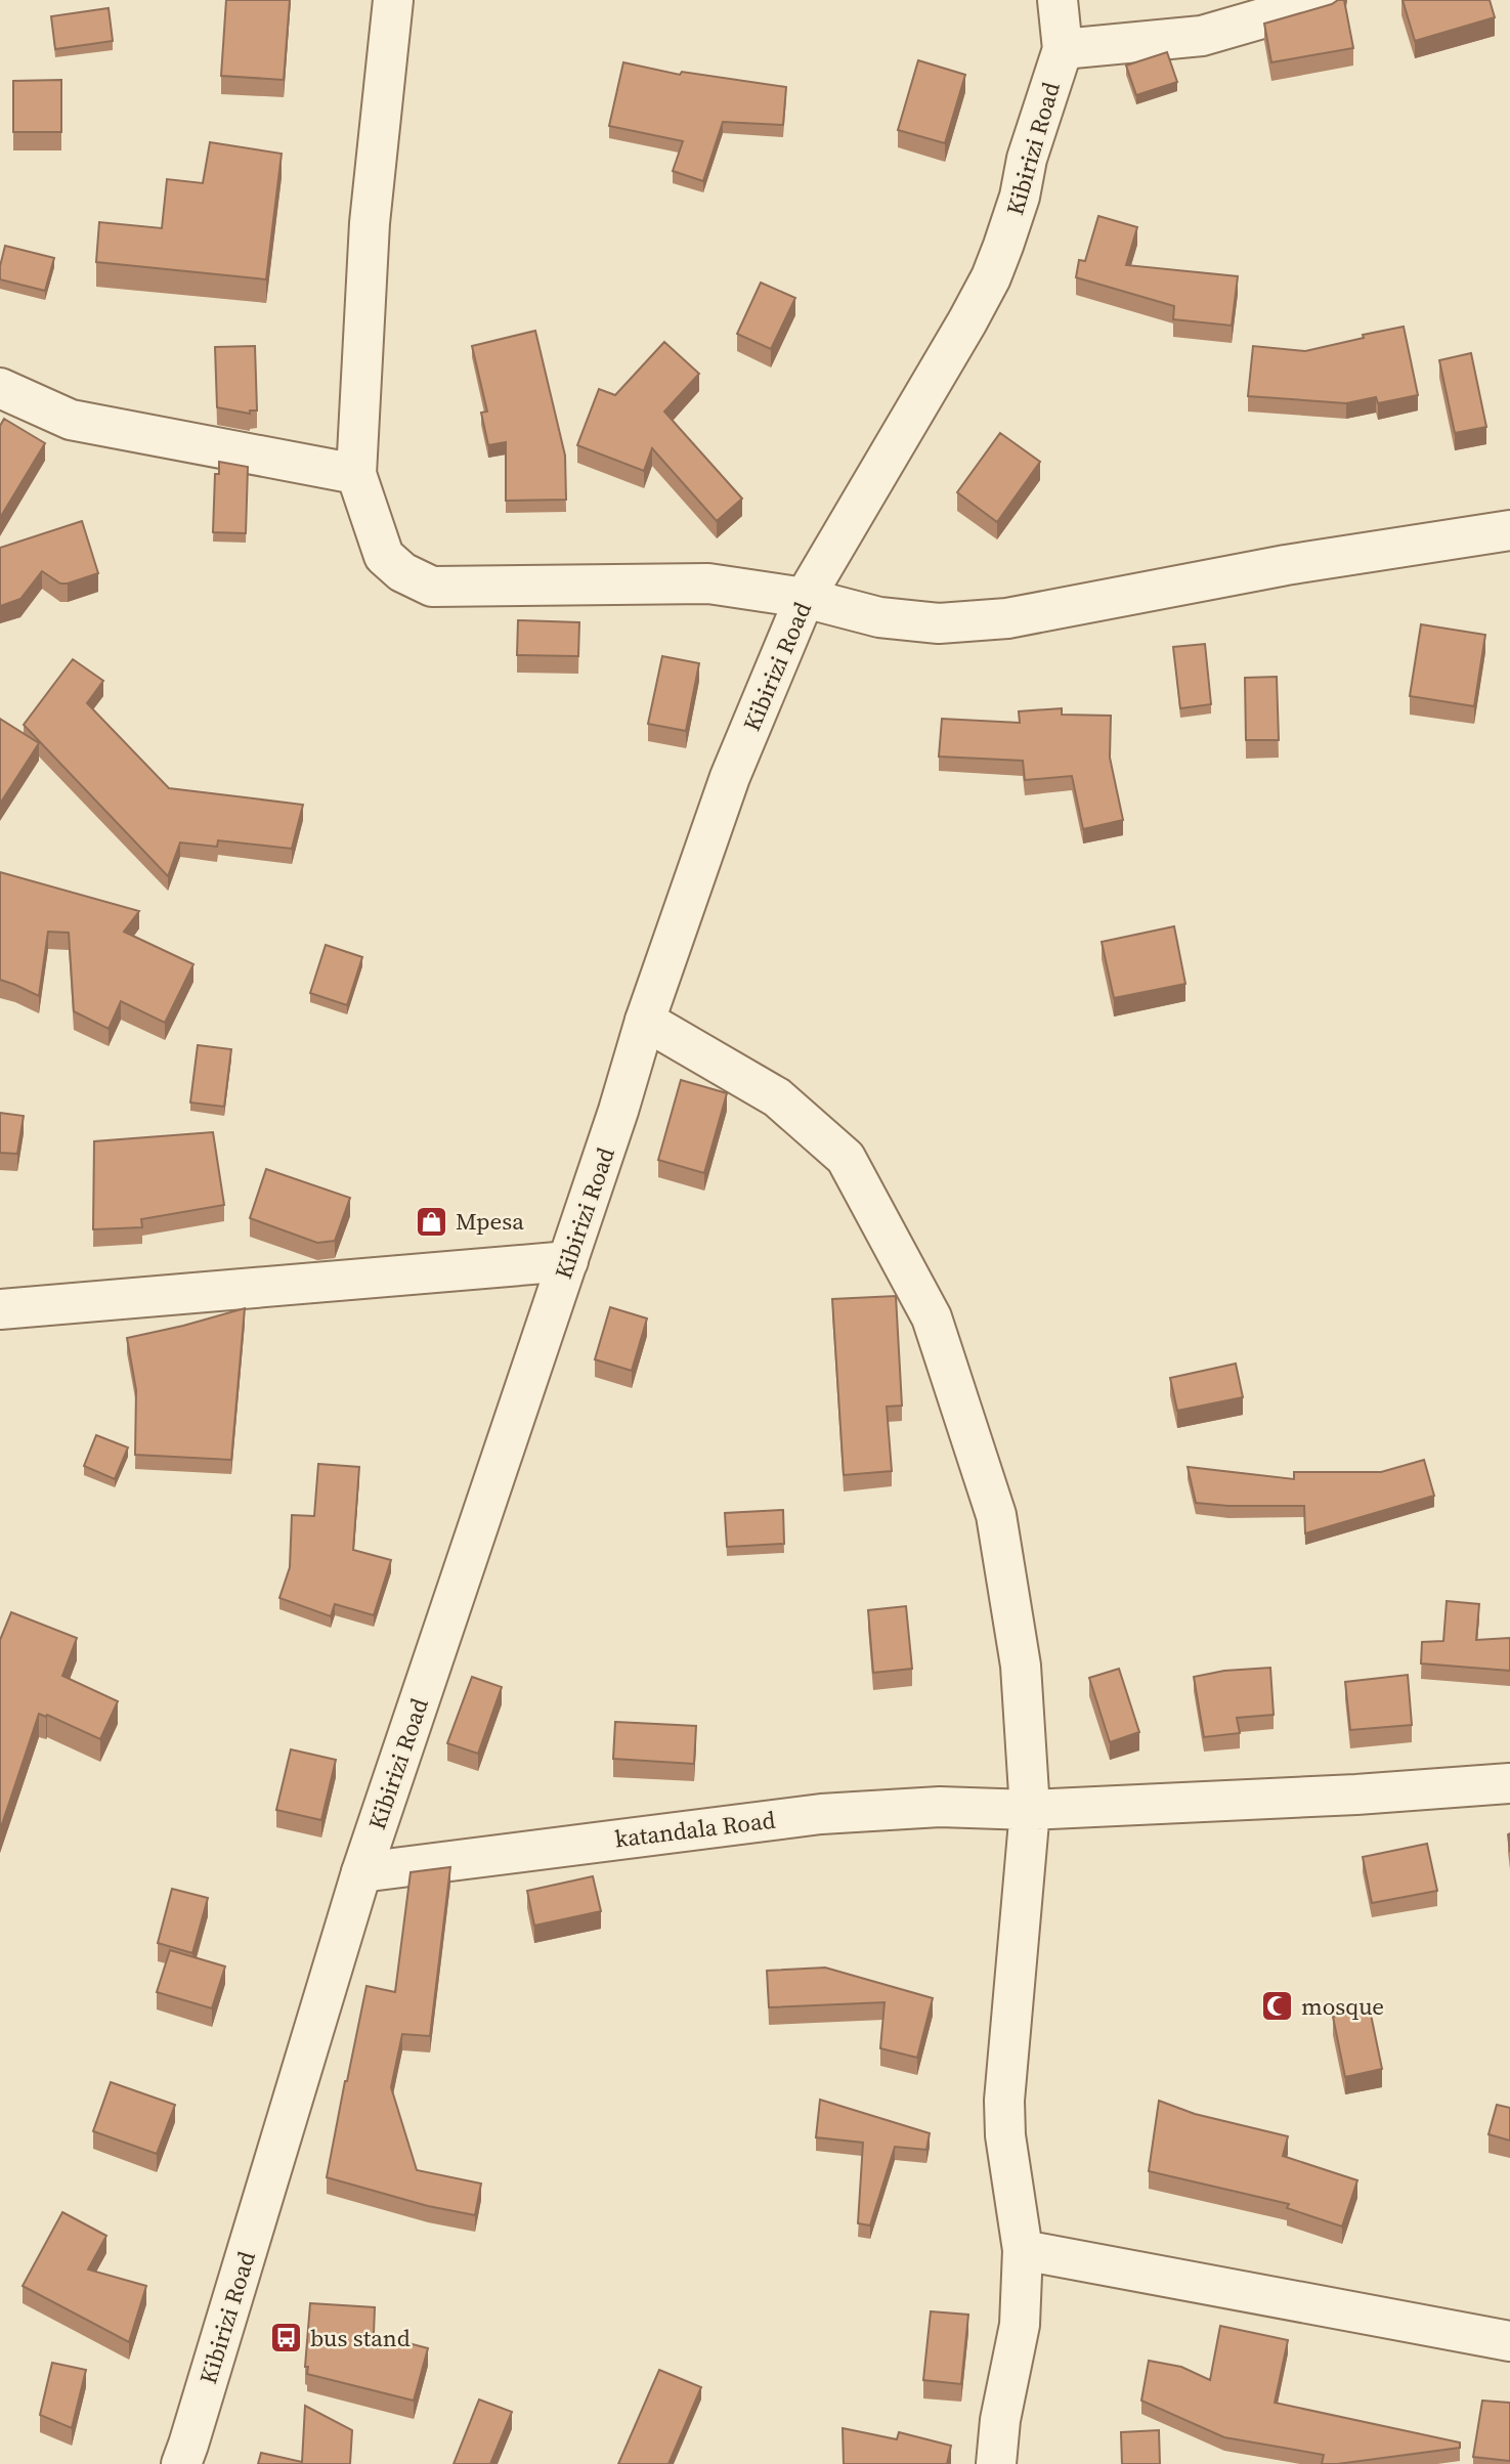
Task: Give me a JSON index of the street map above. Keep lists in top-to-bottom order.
{
  "streets": {
    "street": ["Kibirizi Road", "katandala Road"]
  },
  "crossings": [
    ["Kibirizi Road", "katandala Road"]
  ],
  "places": {
    "shop": ["Mpesa"],
    "mosque": ["mosque"],
    "bus stop": ["bus stand"]
  }
}
